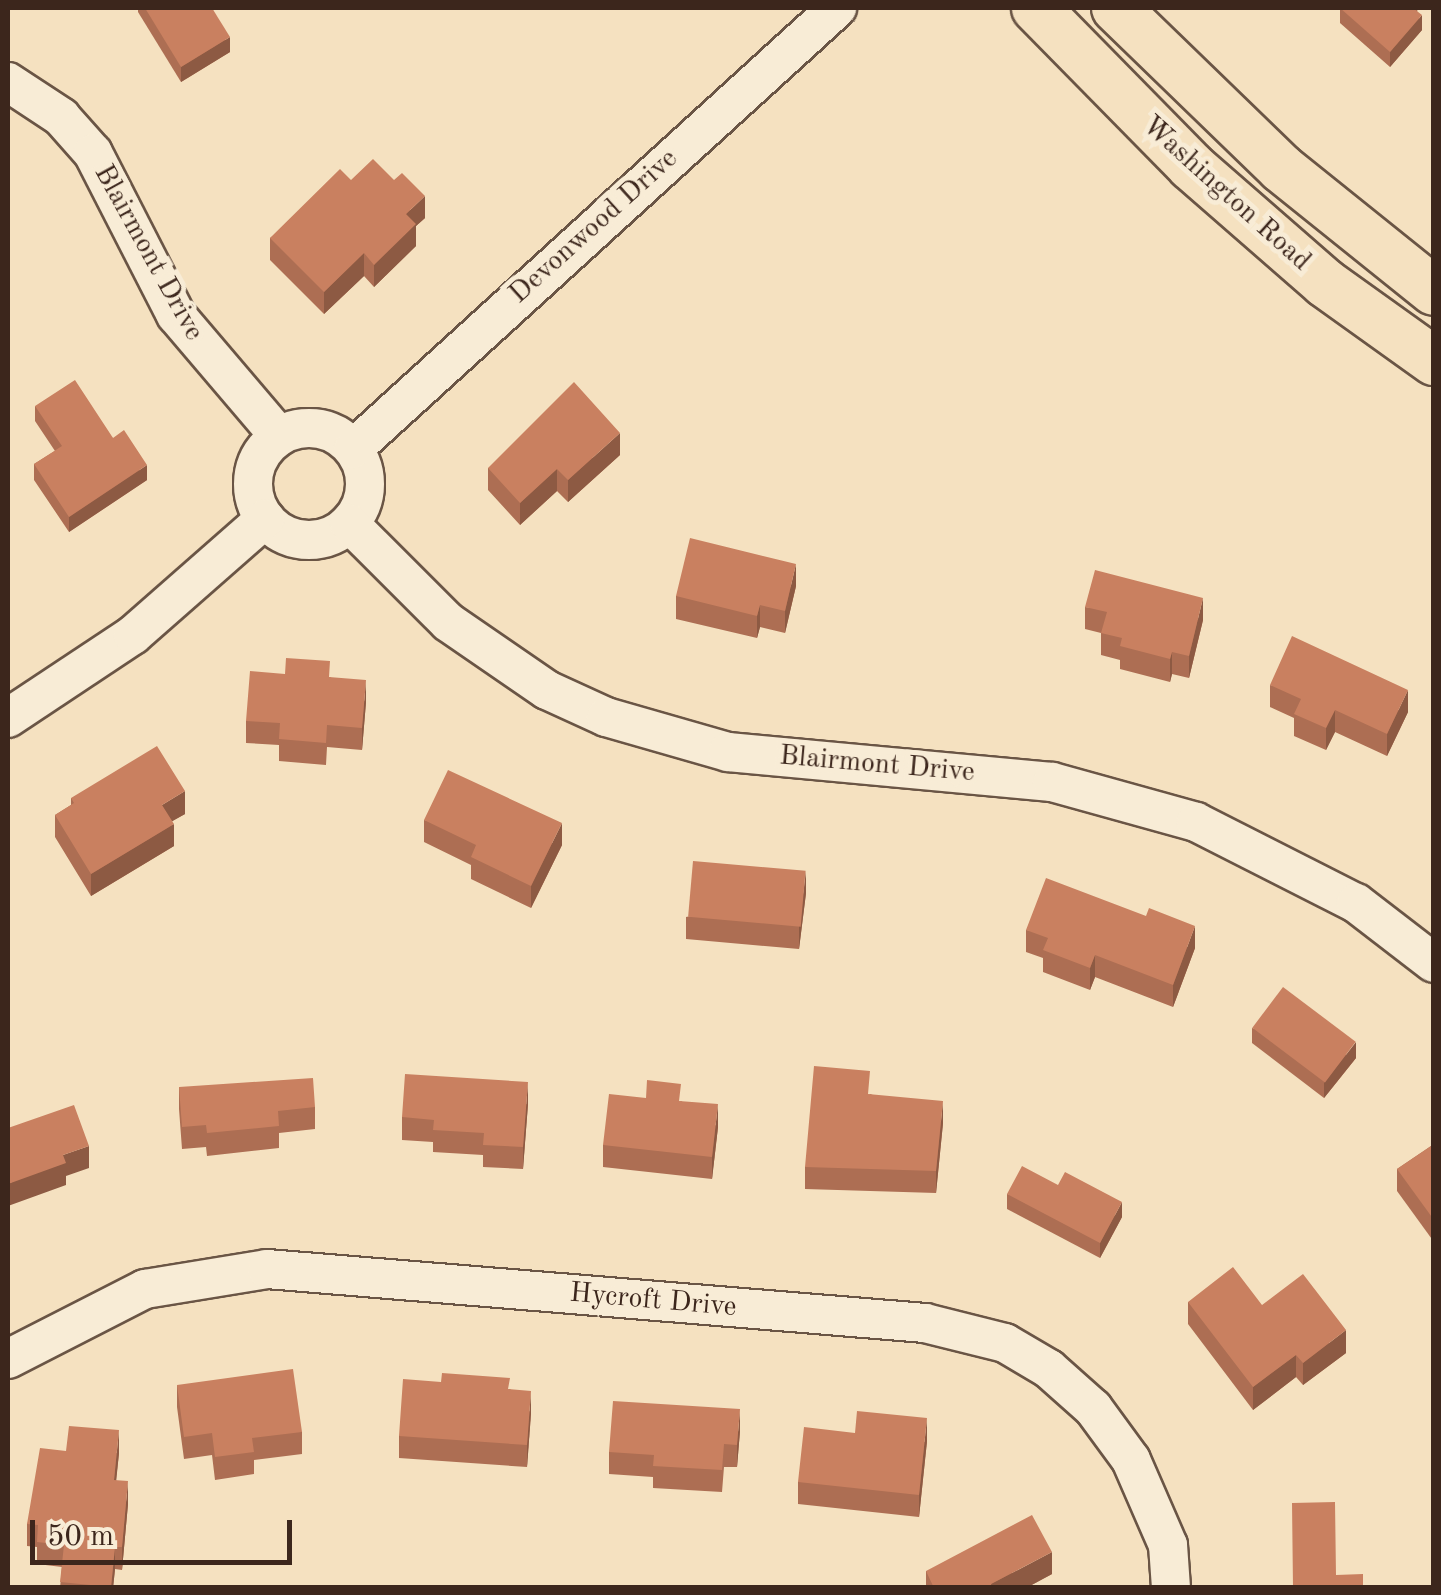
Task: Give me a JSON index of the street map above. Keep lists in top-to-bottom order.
{
  "streets": {
    "main road": ["Washington Road"],
    "street": ["Devonwood Drive", "Blairmont Drive", "Hycroft Drive"]
  },
  "crossings": [
    ["Devonwood Drive", "Blairmont Drive"]
  ],
  "scale_bar": "50 m"
}
